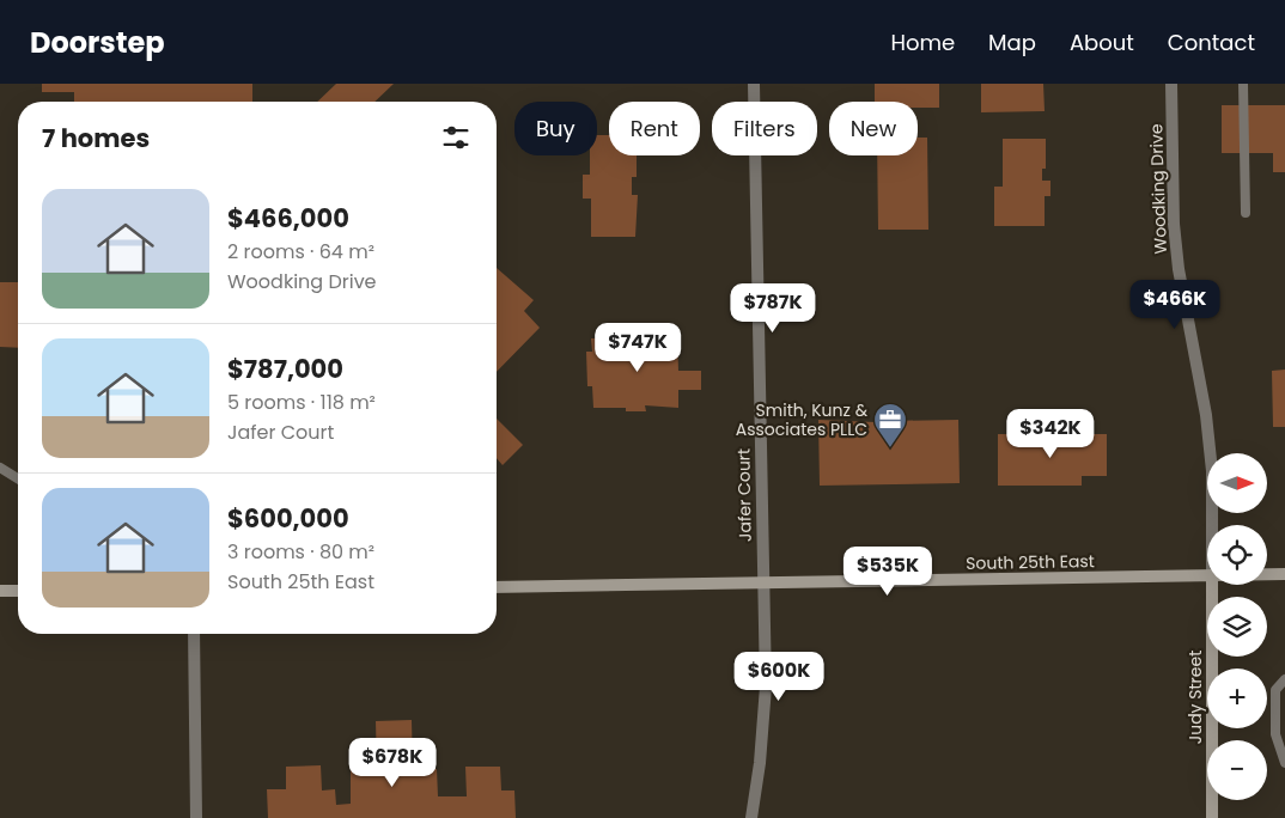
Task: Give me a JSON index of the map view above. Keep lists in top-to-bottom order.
{
  "streets": {
    "main road": ["South 25th East", "Judy Street"],
    "street": ["Woodking Drive", "Jafer Court"]
  },
  "crossings": [
    ["Jafer Court", "South 25th East"]
  ],
  "places": {
    "office": ["Smith, Kunz & Associates PLLC"]
  },
  "north": "right",
  "page": {
    "header": "Doorstep",
    "nav": [
      "Home",
      "Map",
      "About",
      "Contact"
    ],
    "chip": [
      "Buy",
      "Rent",
      "Filters",
      "New"
    ],
    "heading": "7 homes",
    "list": [
      {
        "name": "$466,000",
        "note": "2 rooms · 64 m² · Woodking Drive"
      },
      {
        "name": "$787,000",
        "note": "5 rooms · 118 m² · Jafer Court"
      },
      {
        "name": "$600,000",
        "note": "3 rooms · 80 m² · South 25th East"
      }
    ],
    "price": [
      "$466K",
      "$787K",
      "$747K",
      "$342K",
      "$535K",
      "$600K",
      "$678K"
    ],
    "map_buttons": ["+", "−"]
  }
}
